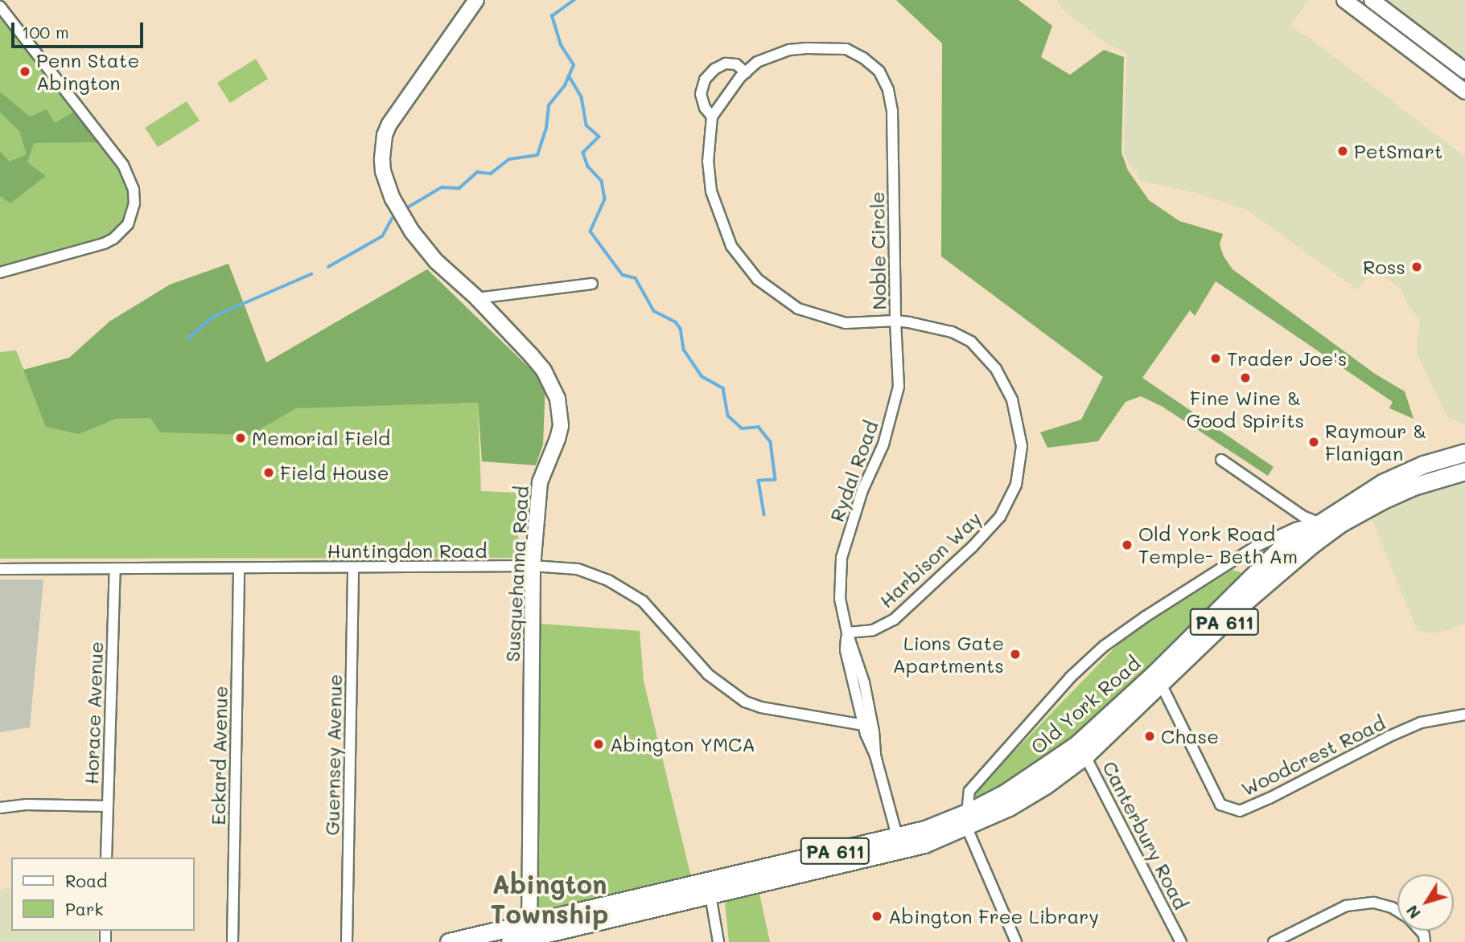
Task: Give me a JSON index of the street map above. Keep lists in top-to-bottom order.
{
  "streets": {
    "highway": ["PA 611", "Old York Road"],
    "main road": ["Susquehanna Road"],
    "street": [
      "Noble Circle",
      "Rydal Road",
      "Huntingdon Road",
      "Harbison Way",
      "Horace Avenue",
      "Guernsey Avenue",
      "Eckard Avenue",
      "Woodcrest Road",
      "Canterbury Road"
    ]
  },
  "crossings": [
    ["Noble Circle", "Rydal Road"],
    ["Noble Circle", "Harbison Way"],
    ["Rydal Road", "Huntingdon Road"],
    ["Rydal Road", "Harbison Way"],
    ["Rydal Road", "Old York Road"],
    ["Huntingdon Road", "Susquehanna Road"],
    ["Huntingdon Road", "Horace Avenue"],
    ["Huntingdon Road", "Guernsey Avenue"],
    ["Huntingdon Road", "Eckard Avenue"],
    ["Susquehanna Road", "Old York Road"],
    ["Old York Road", "Woodcrest Road"],
    ["Old York Road", "Canterbury Road"]
  ],
  "districts": ["Abington Township"],
  "places": [
    "Penn State Abington",
    "PetSmart",
    "Ross",
    "Trader Joe's",
    "Fine Wine & Good Spirits",
    "Memorial Field",
    "Raymour & Flanigan",
    "Field House",
    "Old York Road Temple- Beth Am",
    "Lions Gate Apartments",
    "Chase",
    "Abington YMCA",
    "Abington Free Library"
  ],
  "legend": ["Road", "Park"],
  "scale_bar": "100 m",
  "north": "bottom left"
}
